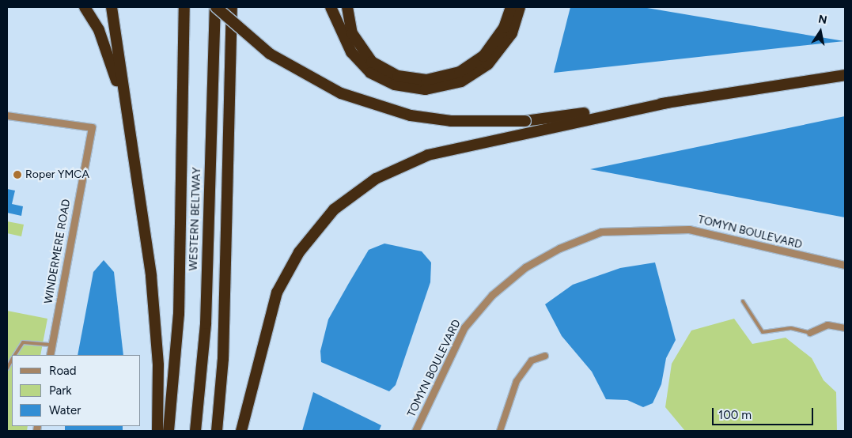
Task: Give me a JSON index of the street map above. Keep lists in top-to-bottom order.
{
  "streets": {
    "highway": ["WESTERN BELTWAY"],
    "street": ["TOMYN BOULEVARD", "WINDERMERE ROAD"]
  },
  "places": ["Roper YMCA"],
  "legend": ["Road", "Park", "Water"],
  "scale_bar": "100 m",
  "north": "top"
}
